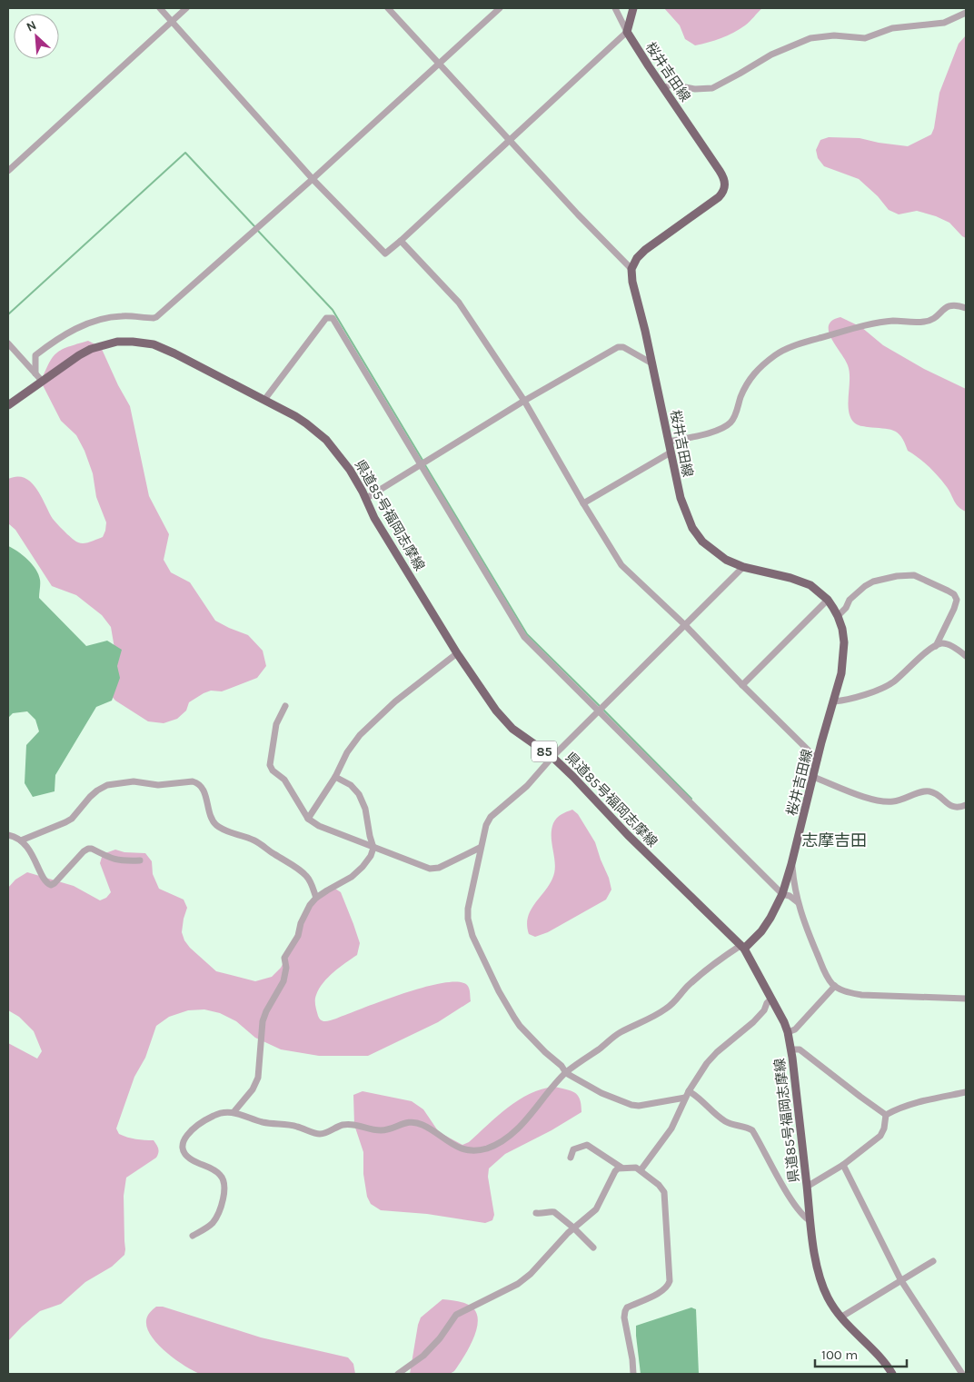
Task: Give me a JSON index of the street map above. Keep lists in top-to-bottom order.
{
  "streets": {
    "main road": ["桜井吉田線", "県道85号福岡志摩線", "85"]
  },
  "crossings": [
    ["桜井吉田線", "県道85号福岡志摩線"]
  ],
  "districts": ["志摩吉田"],
  "scale_bar": "100 m",
  "north": "top left"
}
